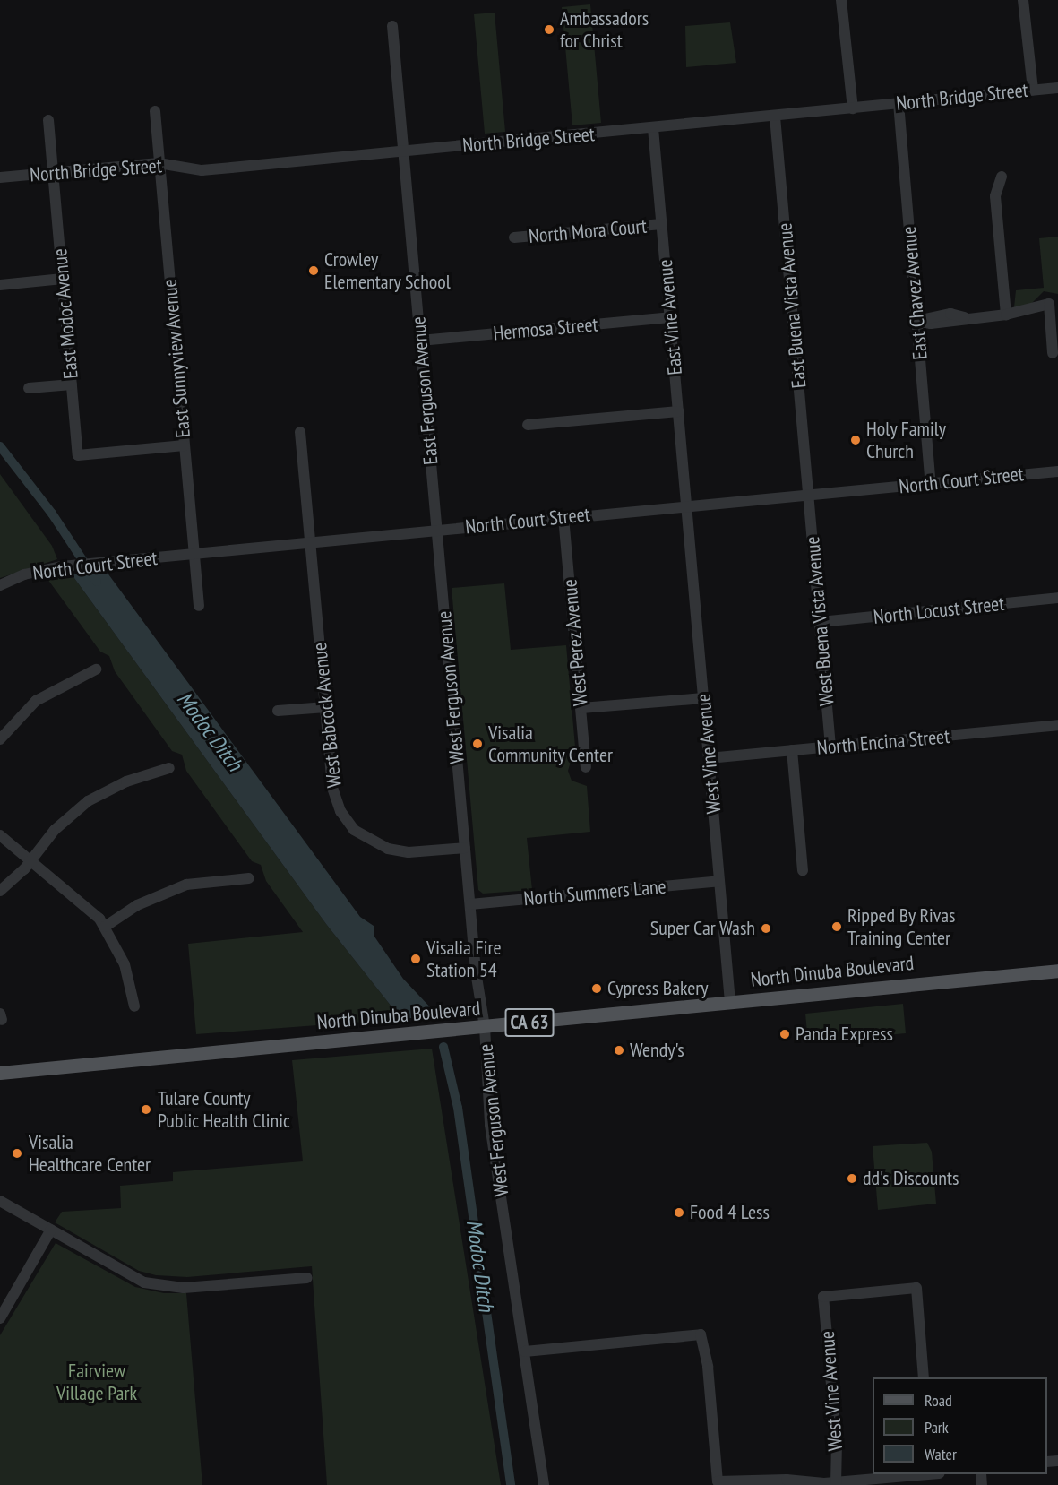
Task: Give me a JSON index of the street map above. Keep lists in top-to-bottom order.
{
  "streets": {
    "main road": ["North Dinuba Boulevard", "CA 63"],
    "street": [
      "North Bridge Street",
      "North Mora Court",
      "East Chavez Avenue",
      "East Buena Vista Avenue",
      "East Modoc Avenue",
      "East Vine Avenue",
      "Hermosa Street",
      "East Sunnyview Avenue",
      "East Ferguson Avenue",
      "North Court Street",
      "North Locust Street",
      "West Buena Vista Avenue",
      "West Perez Avenue",
      "West Ferguson Avenue",
      "West Babcock Avenue",
      "North Encina Street",
      "West Vine Avenue",
      "North Summers Lane"
    ]
  },
  "crossings": [
    ["North Bridge Street", "East Chavez Avenue"],
    ["North Bridge Street", "East Buena Vista Avenue"],
    ["North Bridge Street", "East Modoc Avenue"],
    ["North Bridge Street", "East Vine Avenue"],
    ["North Bridge Street", "East Sunnyview Avenue"],
    ["North Bridge Street", "East Ferguson Avenue"],
    ["North Mora Court", "East Vine Avenue"],
    ["East Chavez Avenue", "North Court Street"],
    ["East Buena Vista Avenue", "North Court Street"],
    ["East Buena Vista Avenue", "West Buena Vista Avenue"],
    ["East Modoc Avenue", "East Sunnyview Avenue"],
    ["East Vine Avenue", "Hermosa Street"],
    ["East Vine Avenue", "North Court Street"],
    ["East Vine Avenue", "West Vine Avenue"],
    ["Hermosa Street", "East Ferguson Avenue"],
    ["East Sunnyview Avenue", "North Court Street"],
    ["East Ferguson Avenue", "North Court Street"],
    ["East Ferguson Avenue", "West Ferguson Avenue"],
    ["North Court Street", "West Buena Vista Avenue"],
    ["North Court Street", "West Perez Avenue"],
    ["North Court Street", "West Ferguson Avenue"],
    ["North Court Street", "West Babcock Avenue"],
    ["North Court Street", "West Vine Avenue"],
    ["North Locust Street", "West Buena Vista Avenue"],
    ["West Buena Vista Avenue", "North Encina Street"],
    ["West Ferguson Avenue", "West Babcock Avenue"],
    ["West Ferguson Avenue", "North Summers Lane"],
    ["West Ferguson Avenue", "North Dinuba Boulevard"],
    ["North Encina Street", "West Vine Avenue"],
    ["West Vine Avenue", "North Summers Lane"],
    ["West Vine Avenue", "North Dinuba Boulevard"]
  ],
  "water": ["Modoc Ditch"],
  "parks": ["Fairview Village Park"],
  "places": [
    "Ambassadors for Christ",
    "Crowley Elementary School",
    "Holy Family Church",
    "Visalia Community Center",
    "Ripped By Rivas Training Center",
    "Super Car Wash",
    "Visalia Fire Station 54",
    "Cypress Bakery",
    "Panda Express",
    "Wendy's",
    "Tulare County Public Health Clinic",
    "Visalia Healthcare Center",
    "dd's Discounts",
    "Food 4 Less"
  ],
  "legend": ["Road", "Park", "Water"]
}
